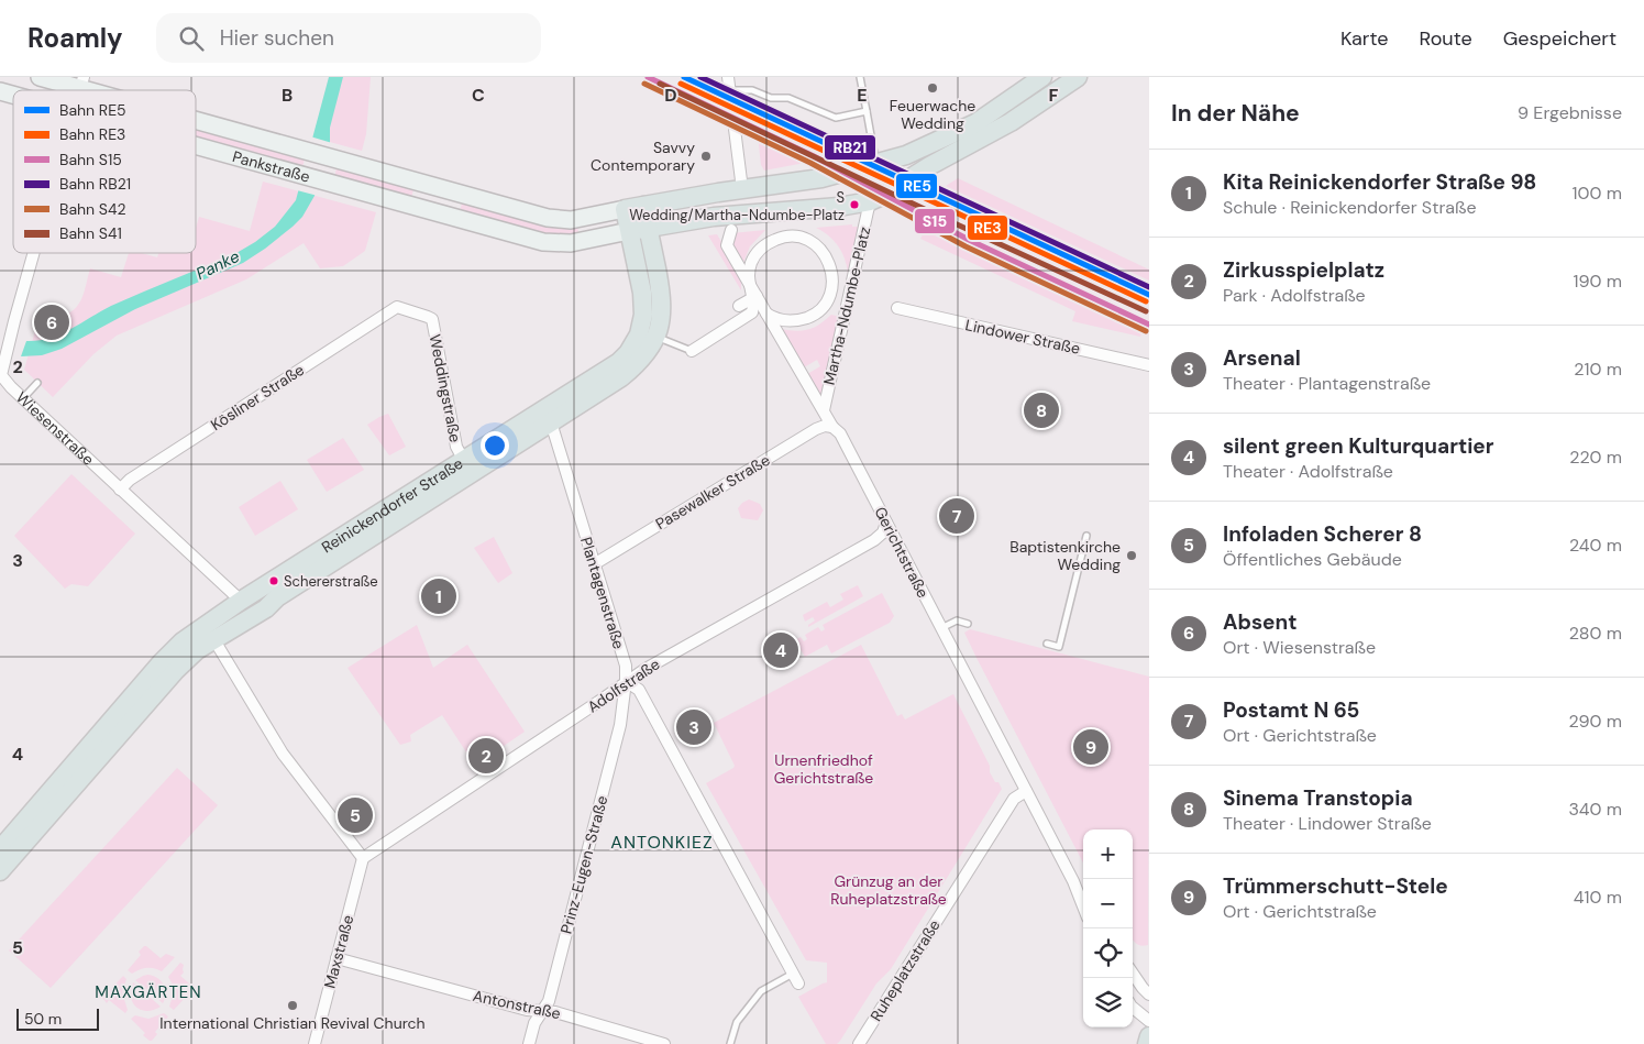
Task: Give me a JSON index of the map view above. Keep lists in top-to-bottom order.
{
  "streets": {
    "main road": ["Pankstraße", "Reinickendorfer Straße"],
    "street": [
      "Martha-Ndumbe-Platz",
      "Lindower Straße",
      "Weddingstraße",
      "Kösliner Straße",
      "Wiesenstraße",
      "Pasewalker Straße",
      "Gerichtstraße",
      "Plantagenstraße",
      "Adolfstraße",
      "Prinz-Eugen-Straße",
      "Maxstraße",
      "Ruheplatzstraße",
      "Antonstraße"
    ]
  },
  "crossings": [
    ["Pankstraße", "Reinickendorfer Straße"],
    ["Martha-Ndumbe-Platz", "Gerichtstraße"],
    ["Weddingstraße", "Kösliner Straße"],
    ["Weddingstraße", "Reinickendorfer Straße"],
    ["Kösliner Straße", "Wiesenstraße"],
    ["Wiesenstraße", "Reinickendorfer Straße"],
    ["Pasewalker Straße", "Gerichtstraße"],
    ["Pasewalker Straße", "Plantagenstraße"],
    ["Reinickendorfer Straße", "Plantagenstraße"],
    ["Gerichtstraße", "Adolfstraße"],
    ["Gerichtstraße", "Ruheplatzstraße"],
    ["Plantagenstraße", "Adolfstraße"],
    ["Plantagenstraße", "Prinz-Eugen-Straße"],
    ["Adolfstraße", "Prinz-Eugen-Straße"],
    ["Adolfstraße", "Maxstraße"],
    ["Prinz-Eugen-Straße", "Antonstraße"],
    ["Maxstraße", "Antonstraße"]
  ],
  "districts": ["ANTONKIEZ", "MAXGÄRTEN"],
  "water": ["Panke"],
  "parks": ["Urnenfriedhof Gerichtstraße", "Grünzug an der Ruheplatzstraße"],
  "places": [
    "Feuerwache Wedding",
    "Savvy Contemporary",
    "S Wedding/Martha-Ndumbe-Platz",
    "Baptistenkirche Wedding",
    "Schererstraße",
    "International Christian Revival Church"
  ],
  "lines": [
    "rail line RE5",
    "rail line S15",
    "rail line RB21",
    "rail line RE3",
    "rail line S42",
    "rail line S41"
  ],
  "legend": [
    "Bahn RE5",
    "Bahn RE3",
    "Bahn S15",
    "Bahn RB21",
    "Bahn S42",
    "Bahn S41"
  ],
  "scale_bar": "50 m",
  "page": {
    "header": "Roamly",
    "search": "Hier suchen",
    "nav": ["Karte", "Route", "Gespeichert"],
    "heading": ["In der Nähe", "9 Ergebnisse"],
    "list": [
      {
        "mark": "1",
        "name": "Kita Reinickendorfer Straße 98",
        "note": "Schule · Reinickendorfer Straße",
        "value": "100 m"
      },
      {
        "mark": "2",
        "name": "Zirkusspielplatz",
        "note": "Park · Adolfstraße",
        "value": "190 m"
      },
      {
        "mark": "3",
        "name": "Arsenal",
        "note": "Theater · Plantagenstraße",
        "value": "210 m"
      },
      {
        "mark": "4",
        "name": "silent green Kulturquartier",
        "note": "Theater · Adolfstraße",
        "value": "220 m"
      },
      {
        "mark": "5",
        "name": "Infoladen Scherer 8",
        "note": "Öffentliches Gebäude",
        "value": "240 m"
      },
      {
        "mark": "6",
        "name": "Absent",
        "note": "Ort · Wiesenstraße",
        "value": "280 m"
      },
      {
        "mark": "7",
        "name": "Postamt N 65",
        "note": "Ort · Gerichtstraße",
        "value": "290 m"
      },
      {
        "mark": "8",
        "name": "Sinema Transtopia",
        "note": "Theater · Lindower Straße",
        "value": "340 m"
      },
      {
        "mark": "9",
        "name": "Trümmerschutt-Stele",
        "note": "Ort · Gerichtstraße",
        "value": "410 m"
      }
    ],
    "pins": [
      "6",
      "8",
      "7",
      "1",
      "4",
      "3",
      "9",
      "2",
      "5"
    ],
    "map_buttons": ["+", "−"],
    "scale": "50 m"
  },
  "grid": {
    "columns": [
      "B",
      "C",
      "D",
      "E",
      "F"
    ],
    "rows": [
      "2",
      "3",
      "4",
      "5"
    ]
  }
}
